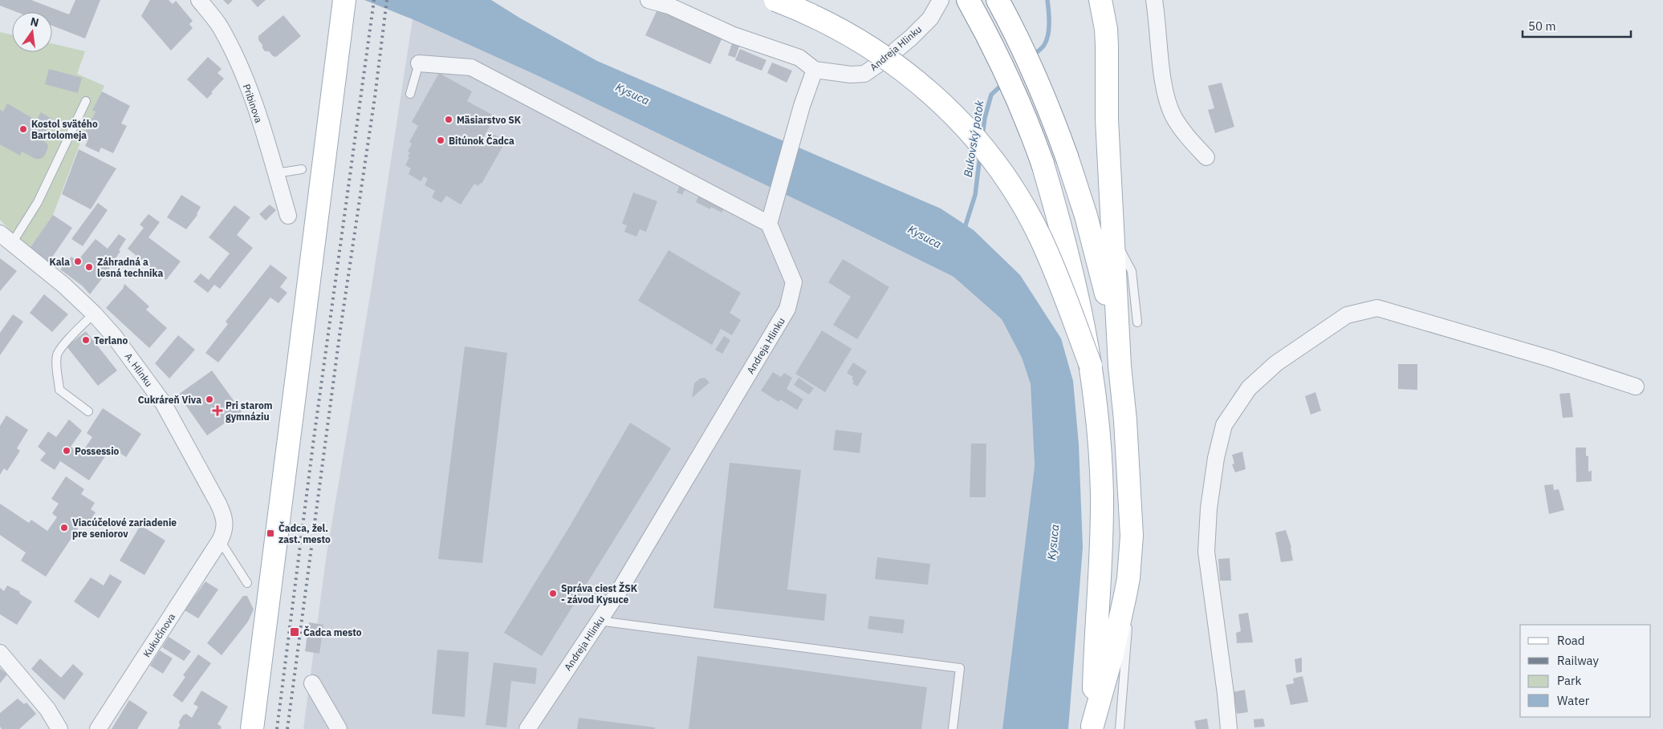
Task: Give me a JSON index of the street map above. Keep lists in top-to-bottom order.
{
  "streets": {
    "street": [
      "Andreja Hlinku",
      "Pribinova",
      "A. Hlinku",
      "Kukučínova"
    ]
  },
  "crossings": [
    ["A. Hlinku", "Kukučínova"]
  ],
  "water": ["Kysuca", "Bukovský potok"],
  "places": {
    "other": [
      "Mäsiarstvo SK",
      "Kostol svätého Bartolomeja",
      "Bitúnok Čadca",
      "Kala",
      "Záhradná a lesná technika",
      "Terlano",
      "Cukráreň Viva",
      "Possessio",
      "Viacúčelové zariadenie pre seniorov",
      "Správa ciest ŽSK - závod Kysuce"
    ],
    "health": ["Pri starom gymnáziu"],
    "transit": ["Čadca, žel. zast. mesto", "Čadca mesto"]
  },
  "legend": [
    "Road",
    "Railway",
    "Park",
    "Water"
  ],
  "scale_bar": "50 m",
  "north": "top"
}
